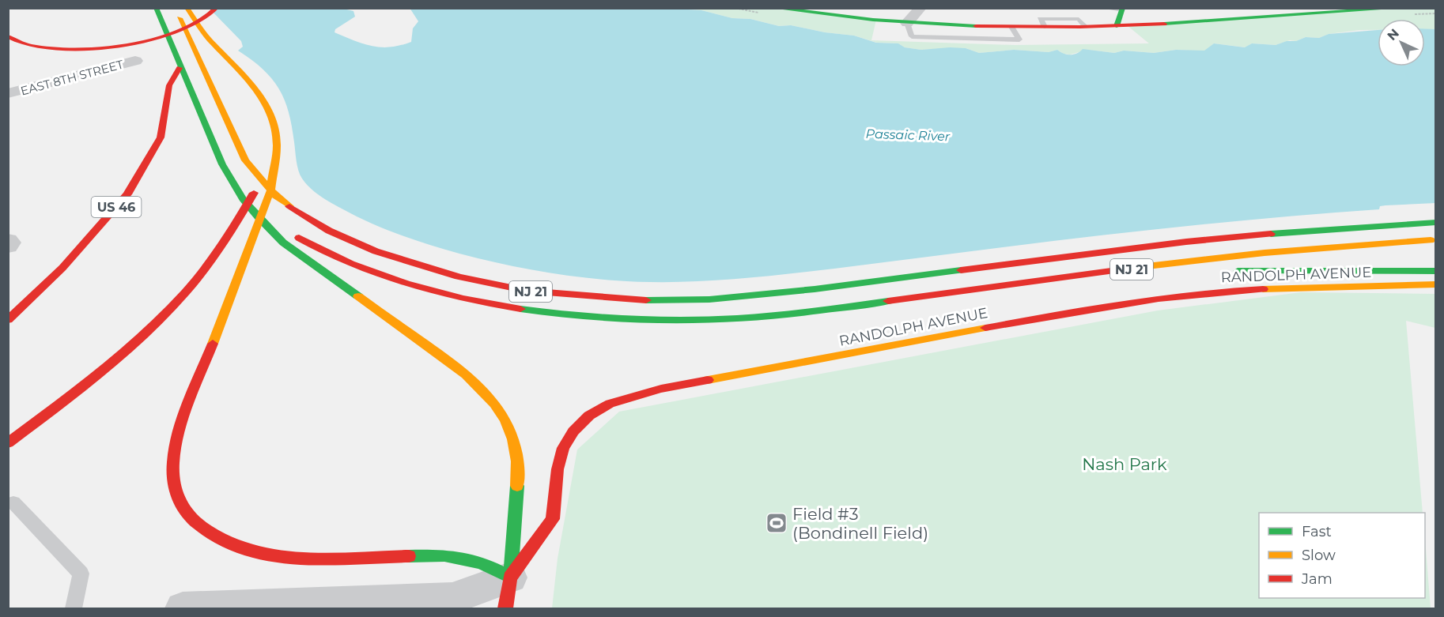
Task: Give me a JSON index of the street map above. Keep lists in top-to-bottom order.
{
  "streets": {
    "main road": ["US 46", "NJ 21", "RANDOLPH AVENUE"],
    "street": ["EAST 8TH STREET"]
  },
  "crossings": [
    ["US 46", "NJ 21"]
  ],
  "water": ["Passaic River"],
  "parks": ["Nash Park"],
  "places": {
    "sports": ["Field #3 (Bondinell Field)"]
  },
  "legend": ["Fast", "Slow", "Jam"],
  "north": "top left"
}
